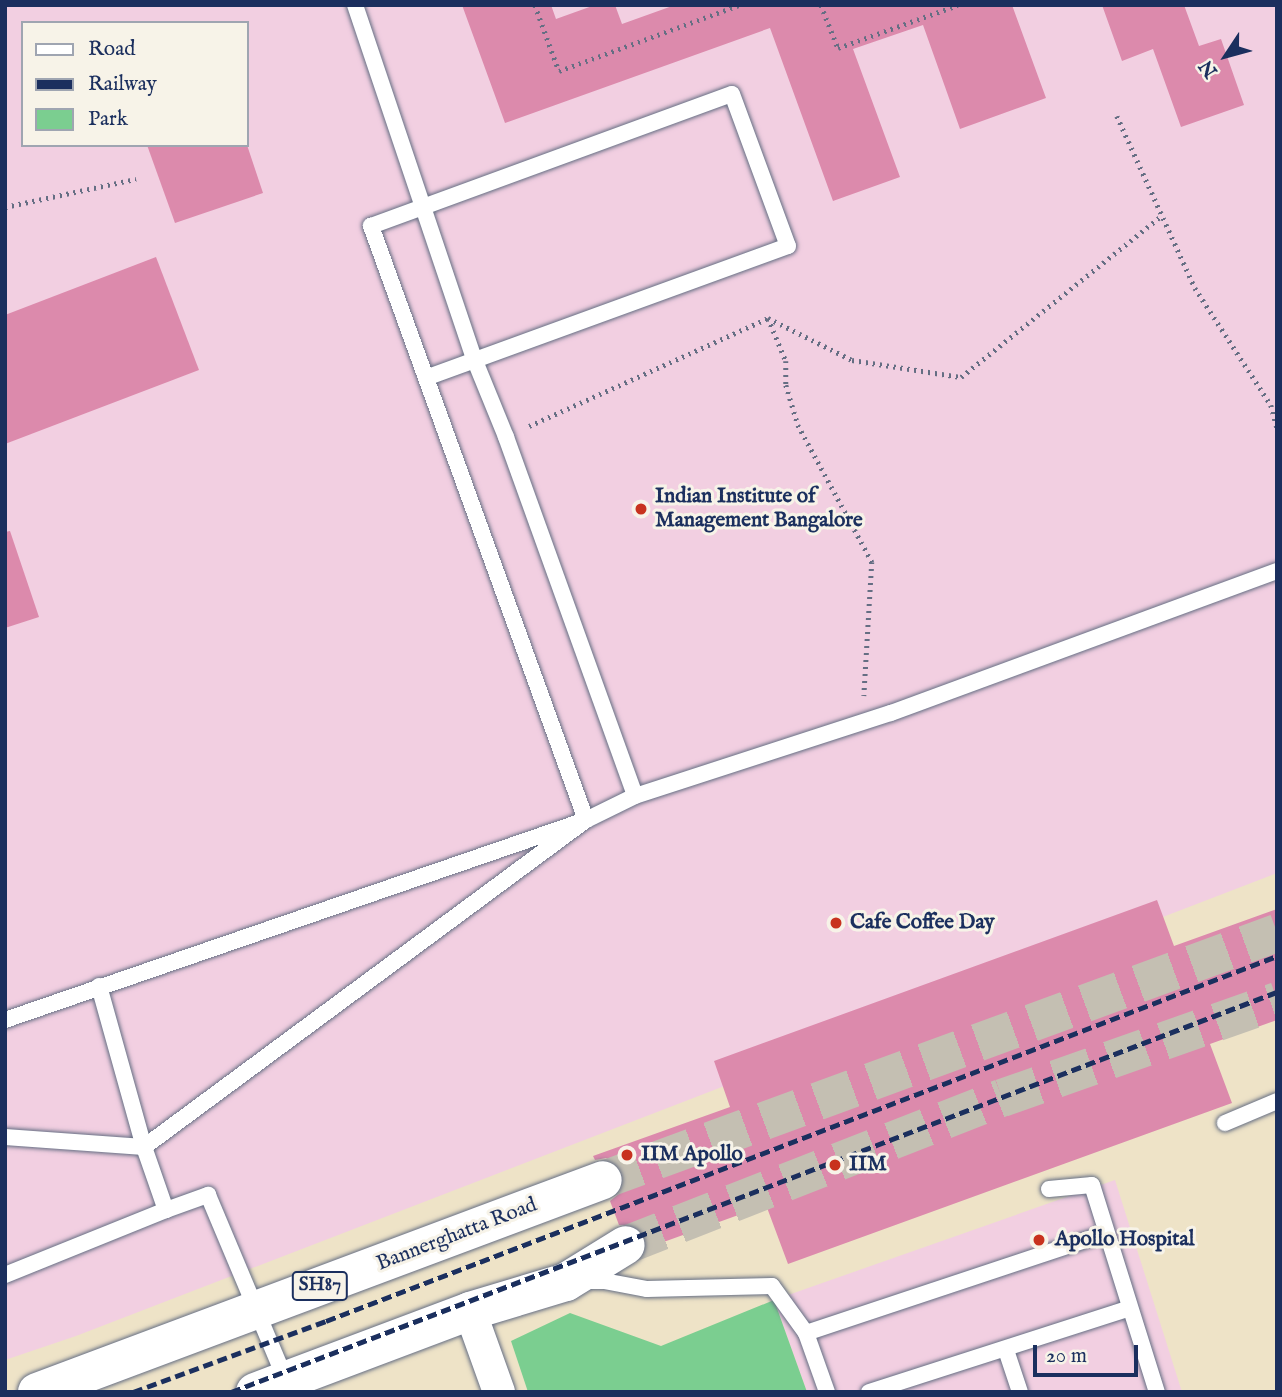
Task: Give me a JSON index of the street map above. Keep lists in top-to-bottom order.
{
  "streets": {
    "main road": ["Bannerghatta Road", "SH87"]
  },
  "places": [
    "Indian Institute of Management Bangalore",
    "Cafe Coffee Day",
    "IIM Apollo",
    "IIM",
    "Apollo Hospital"
  ],
  "legend": ["Road", "Railway", "Park"],
  "scale_bar": "20 m",
  "north": "bottom left"
}
